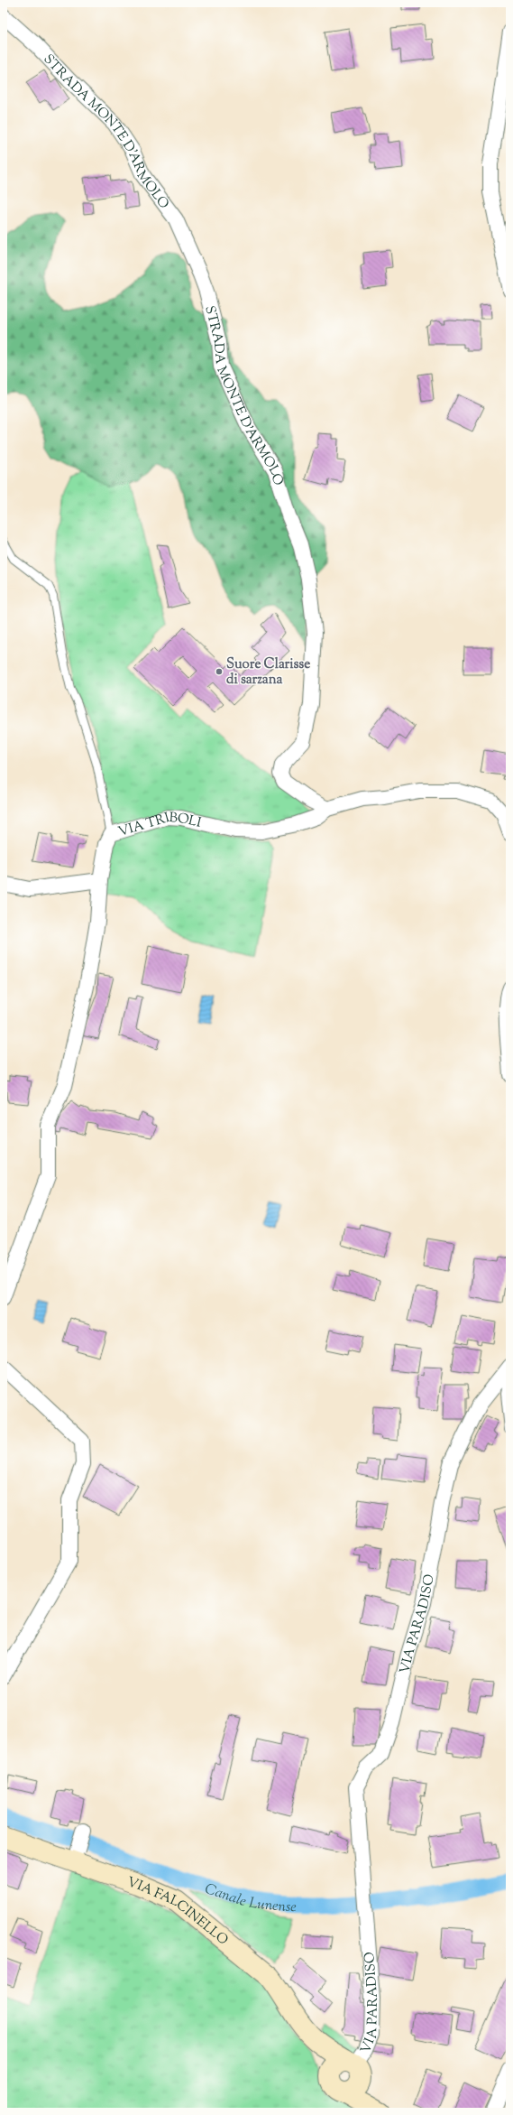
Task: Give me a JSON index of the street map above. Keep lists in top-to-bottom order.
{
  "streets": {
    "street": [
      "STRADA MONTE D'ARMOLO",
      "VIA TRIBOLI",
      "VIA PARADISO",
      "VIA FALCINELLO"
    ]
  },
  "crossings": [
    ["STRADA MONTE D'ARMOLO", "VIA TRIBOLI"],
    ["VIA PARADISO", "VIA FALCINELLO"]
  ],
  "water": ["Canale Lunense"],
  "places": ["Suore Clarisse di sarzana"]
}
